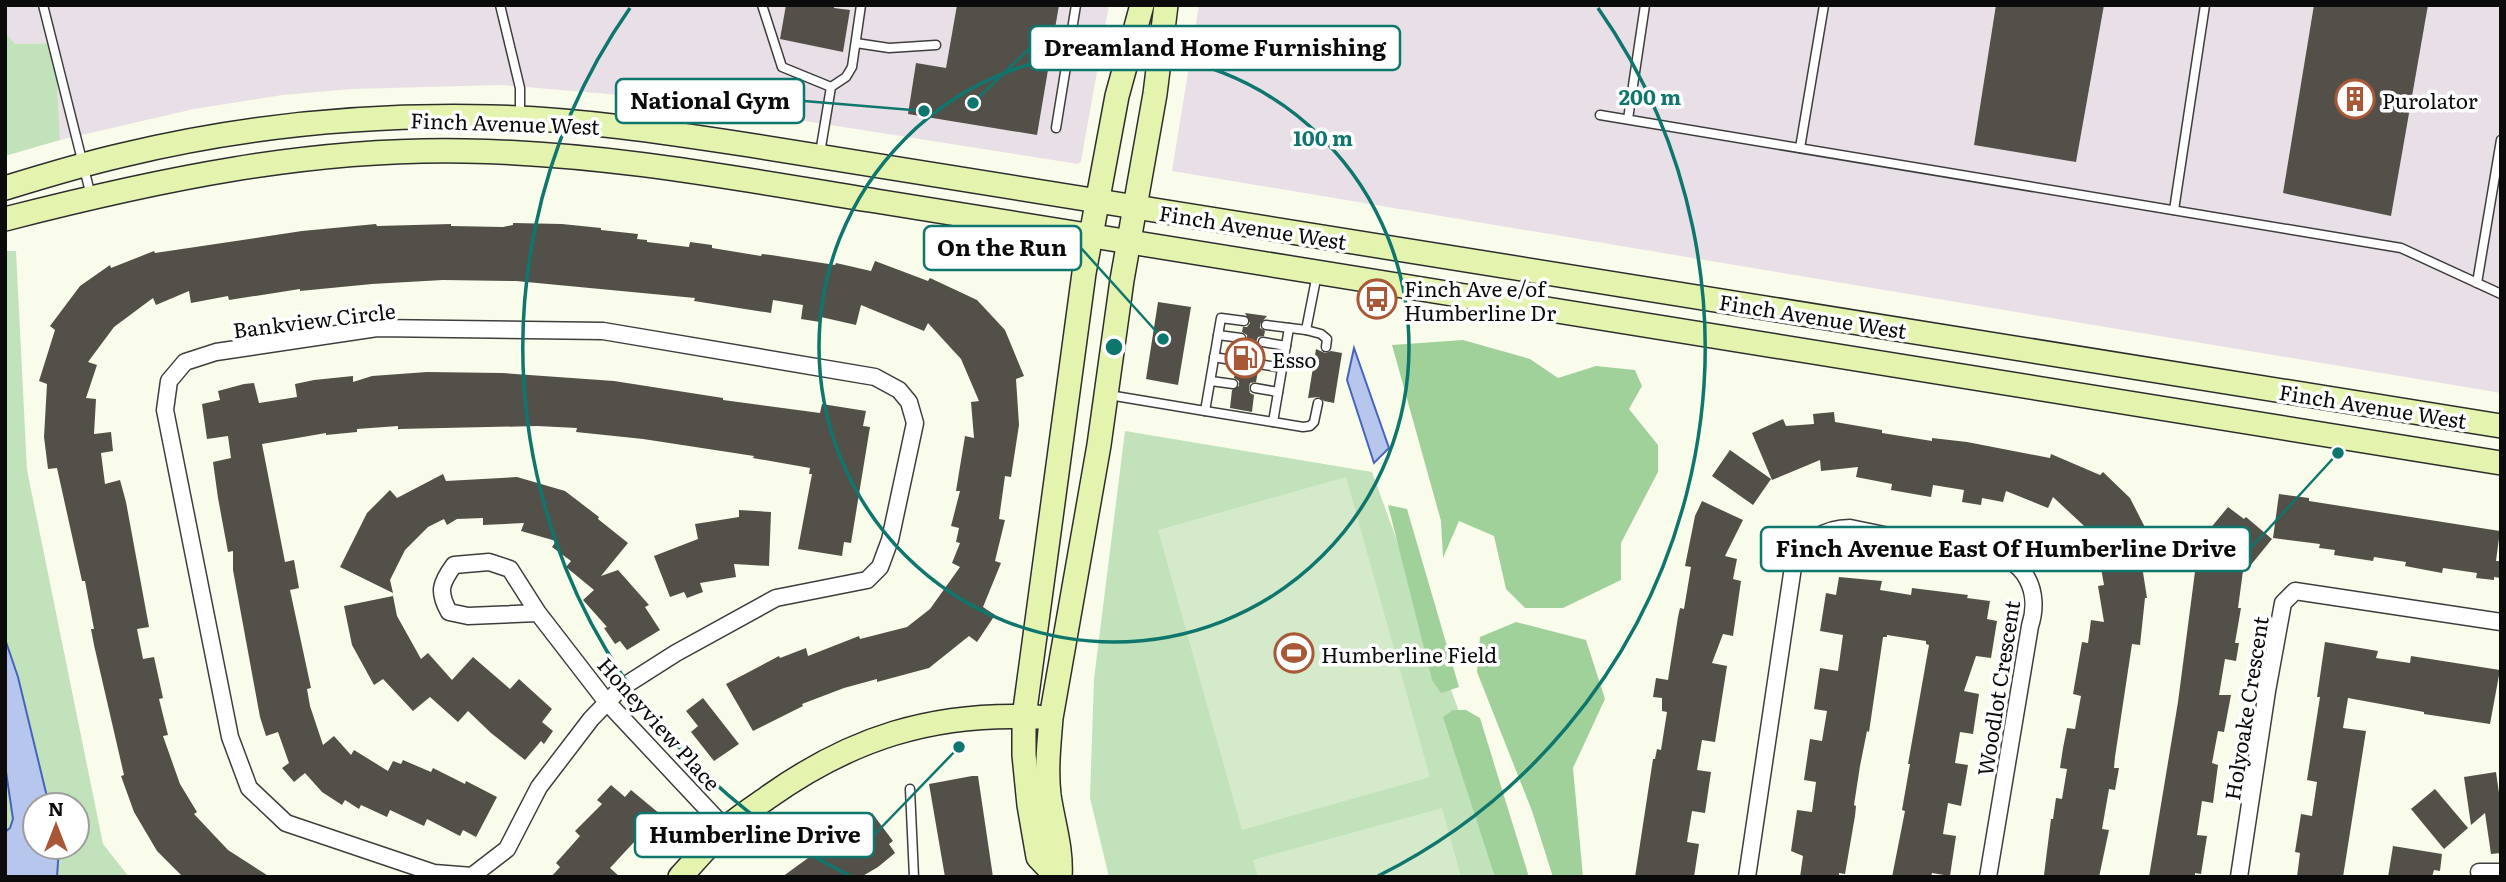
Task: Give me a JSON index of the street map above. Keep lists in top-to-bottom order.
{
  "streets": {
    "main road": ["Finch Avenue West"],
    "street": [
      "Bankview Circle",
      "Woodlot Crescent",
      "Holyoake Crescent",
      "Honeyview Place"
    ]
  },
  "crossings": [
    ["Bankview Circle", "Honeyview Place"]
  ],
  "places": {
    "building": ["Purolator"],
    "other": [
      "Dreamland Home Furnishing",
      "National Gym",
      "On the Run",
      "Finch Avenue East Of Humberline Drive",
      "Humberline Drive"
    ],
    "bus stop": ["Finch Ave e/of Humberline Dr"],
    "fuel station": ["Esso"],
    "sports": ["Humberline Field"]
  },
  "north": "top",
  "rings": ["200 m", "100 m"]
}
